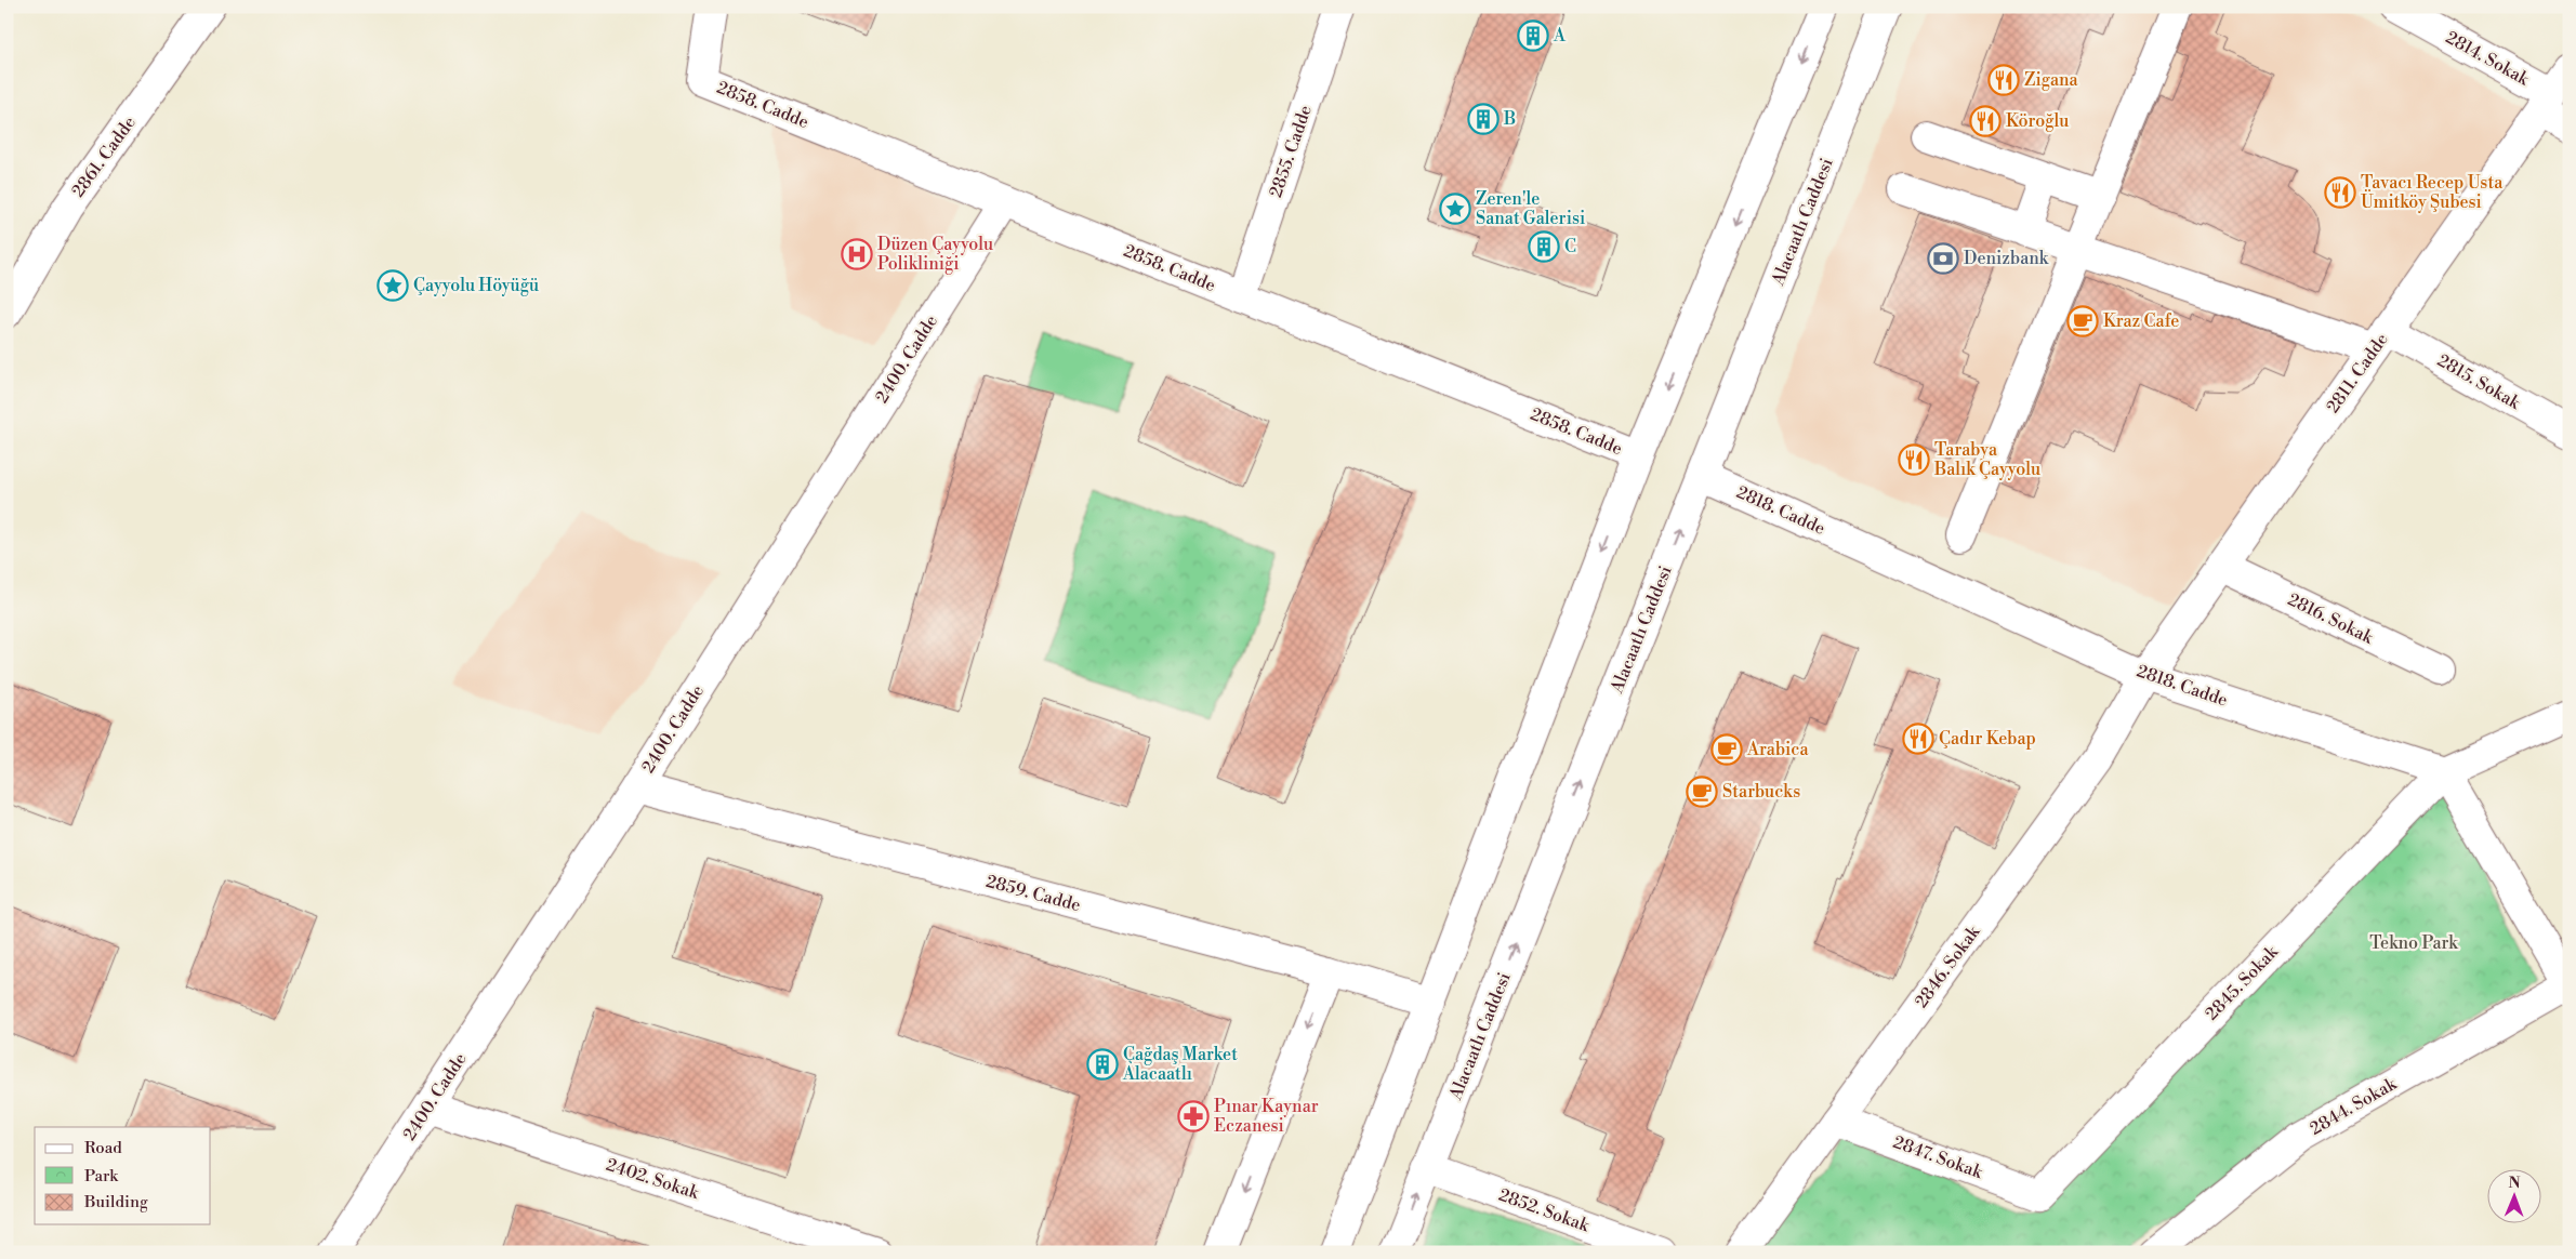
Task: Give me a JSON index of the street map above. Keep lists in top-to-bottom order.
{
  "streets": {
    "street": [
      "2814. Sokak",
      "2858. Cadde",
      "2855. Cadde",
      "2861. Cadde",
      "Alacaatlı Caddesi",
      "2400. Cadde",
      "2811. Cadde",
      "2815. Sokak",
      "2818. Cadde",
      "2816. Sokak",
      "2859. Cadde",
      "2846. Sokak",
      "2845. Sokak",
      "2844. Sokak",
      "2847. Sokak",
      "2402. Sokak",
      "2852. Sokak"
    ]
  },
  "crossings": [
    ["2814. Sokak", "2811. Cadde"],
    ["2858. Cadde", "2855. Cadde"],
    ["2858. Cadde", "2400. Cadde"],
    ["Alacaatlı Caddesi", "2818. Cadde"],
    ["Alacaatlı Caddesi", "2852. Sokak"],
    ["2400. Cadde", "2859. Cadde"],
    ["2400. Cadde", "2402. Sokak"],
    ["2811. Cadde", "2815. Sokak"],
    ["2811. Cadde", "2818. Cadde"],
    ["2811. Cadde", "2816. Sokak"],
    ["2811. Cadde", "2846. Sokak"],
    ["2818. Cadde", "2846. Sokak"],
    ["2818. Cadde", "2845. Sokak"],
    ["2846. Sokak", "2847. Sokak"],
    ["2845. Sokak", "2847. Sokak"]
  ],
  "parks": ["Tekno Park"],
  "places": {
    "building": [
      "A",
      "B",
      "C",
      "Çağdaş Market Alacaatlı"
    ],
    "restaurant": [
      "Zigana",
      "Köroğlu",
      "Tavacı Recep Usta Ümitköy Şubesi",
      "Tarabya Balık Çayyolu",
      "Çadır Kebap"
    ],
    "place": ["Zeren'le Sanat Galerisi", "Çayyolu Höyüğü"],
    "hospital": ["Düzen Çayyolu Polikliniği"],
    "bank": ["Denizbank"],
    "cafe": ["Kraz Cafe", "Arabica", "Starbucks"],
    "pharmacy": ["Pınar Kaynar Eczanesi"]
  },
  "legend": ["Road", "Park", "Building"],
  "north": "top"
}
